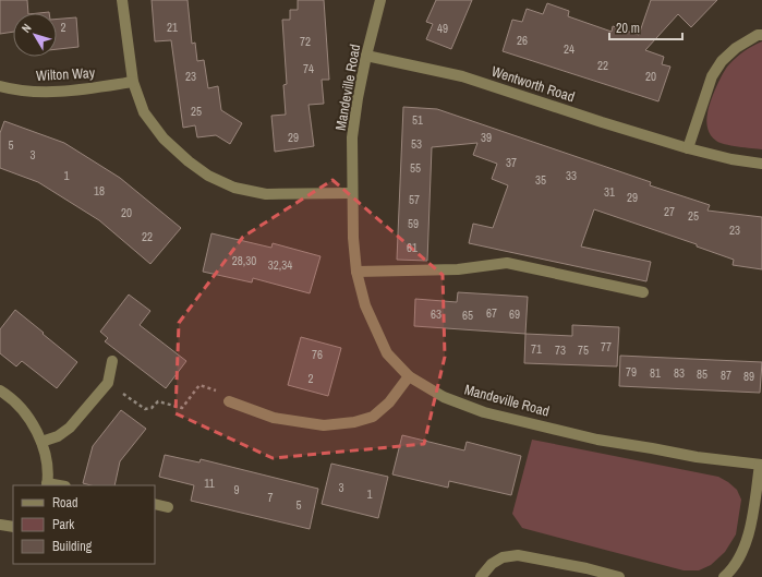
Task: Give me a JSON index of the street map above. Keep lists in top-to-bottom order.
{
  "streets": {
    "street": ["Wilton Way", "Wentworth Road", "Mandeville Road"]
  },
  "crossings": [
    ["Wentworth Road", "Mandeville Road"]
  ],
  "house_numbers": [
    "2",
    "21",
    "49",
    "26",
    "72",
    "24",
    "22",
    "74",
    "23",
    "20",
    "25",
    "51",
    "29",
    "39",
    "53",
    "5",
    "3",
    "37",
    "55",
    "1",
    "33",
    "35",
    "18",
    "31",
    "29",
    "57",
    "27",
    "20",
    "25",
    "59",
    "23",
    "22",
    "61",
    "28,30",
    "32,34",
    "67",
    "63",
    "69",
    "65",
    "77",
    "71",
    "73",
    "75",
    "76",
    "79",
    "81",
    "83",
    "85",
    "87",
    "89",
    "2",
    "11",
    "3",
    "9",
    "1",
    "7",
    "5"
  ],
  "legend": ["Road", "Park", "Building"],
  "scale_bar": "20 m",
  "north": "top left"
}
